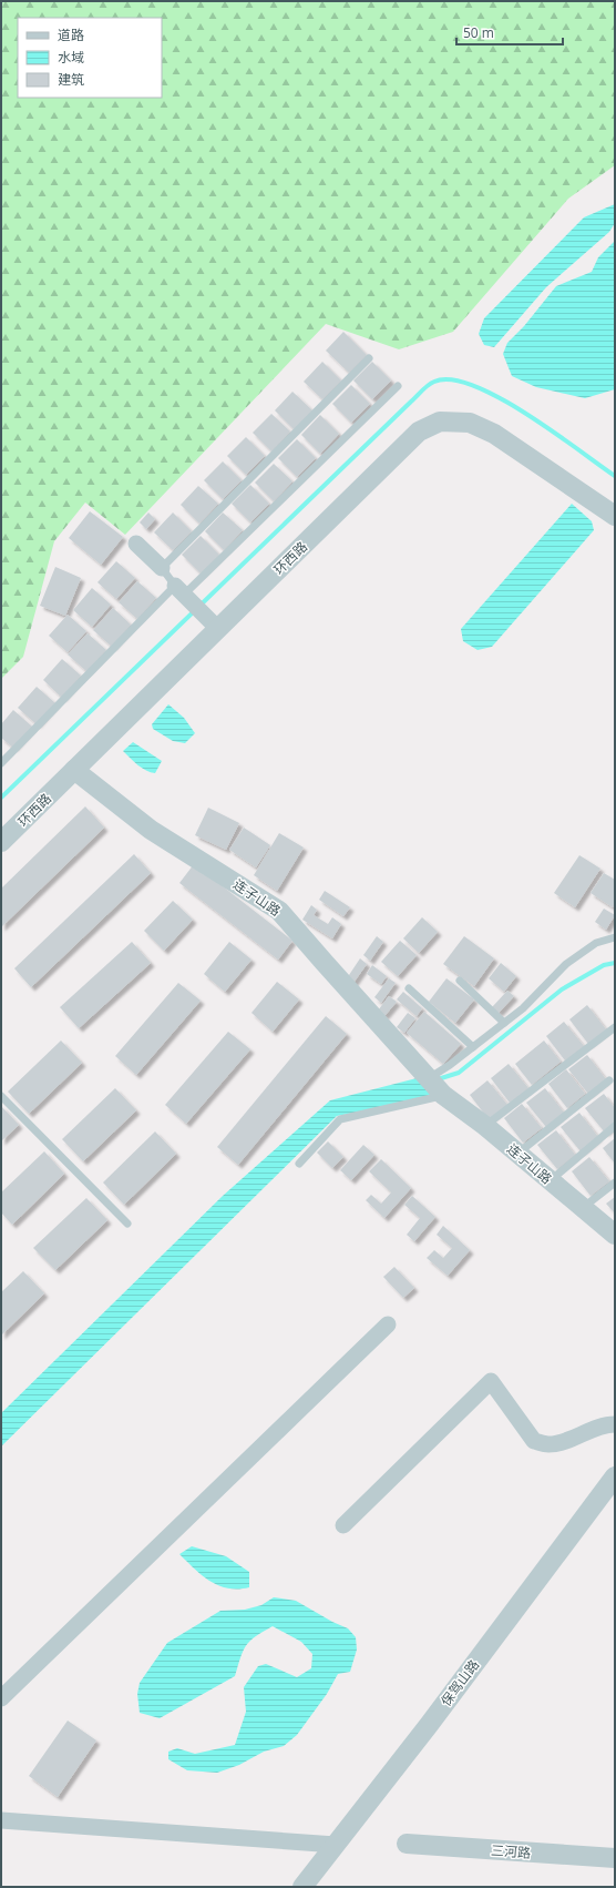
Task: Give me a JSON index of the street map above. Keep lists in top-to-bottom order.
{
  "streets": {
    "street": [
      "环西路",
      "连子山路",
      "保驾山路",
      "三河路"
    ]
  },
  "crossings": [
    ["环西路", "连子山路"]
  ],
  "legend": ["道路", "水域", "建筑"],
  "scale_bar": "50 m"
}
